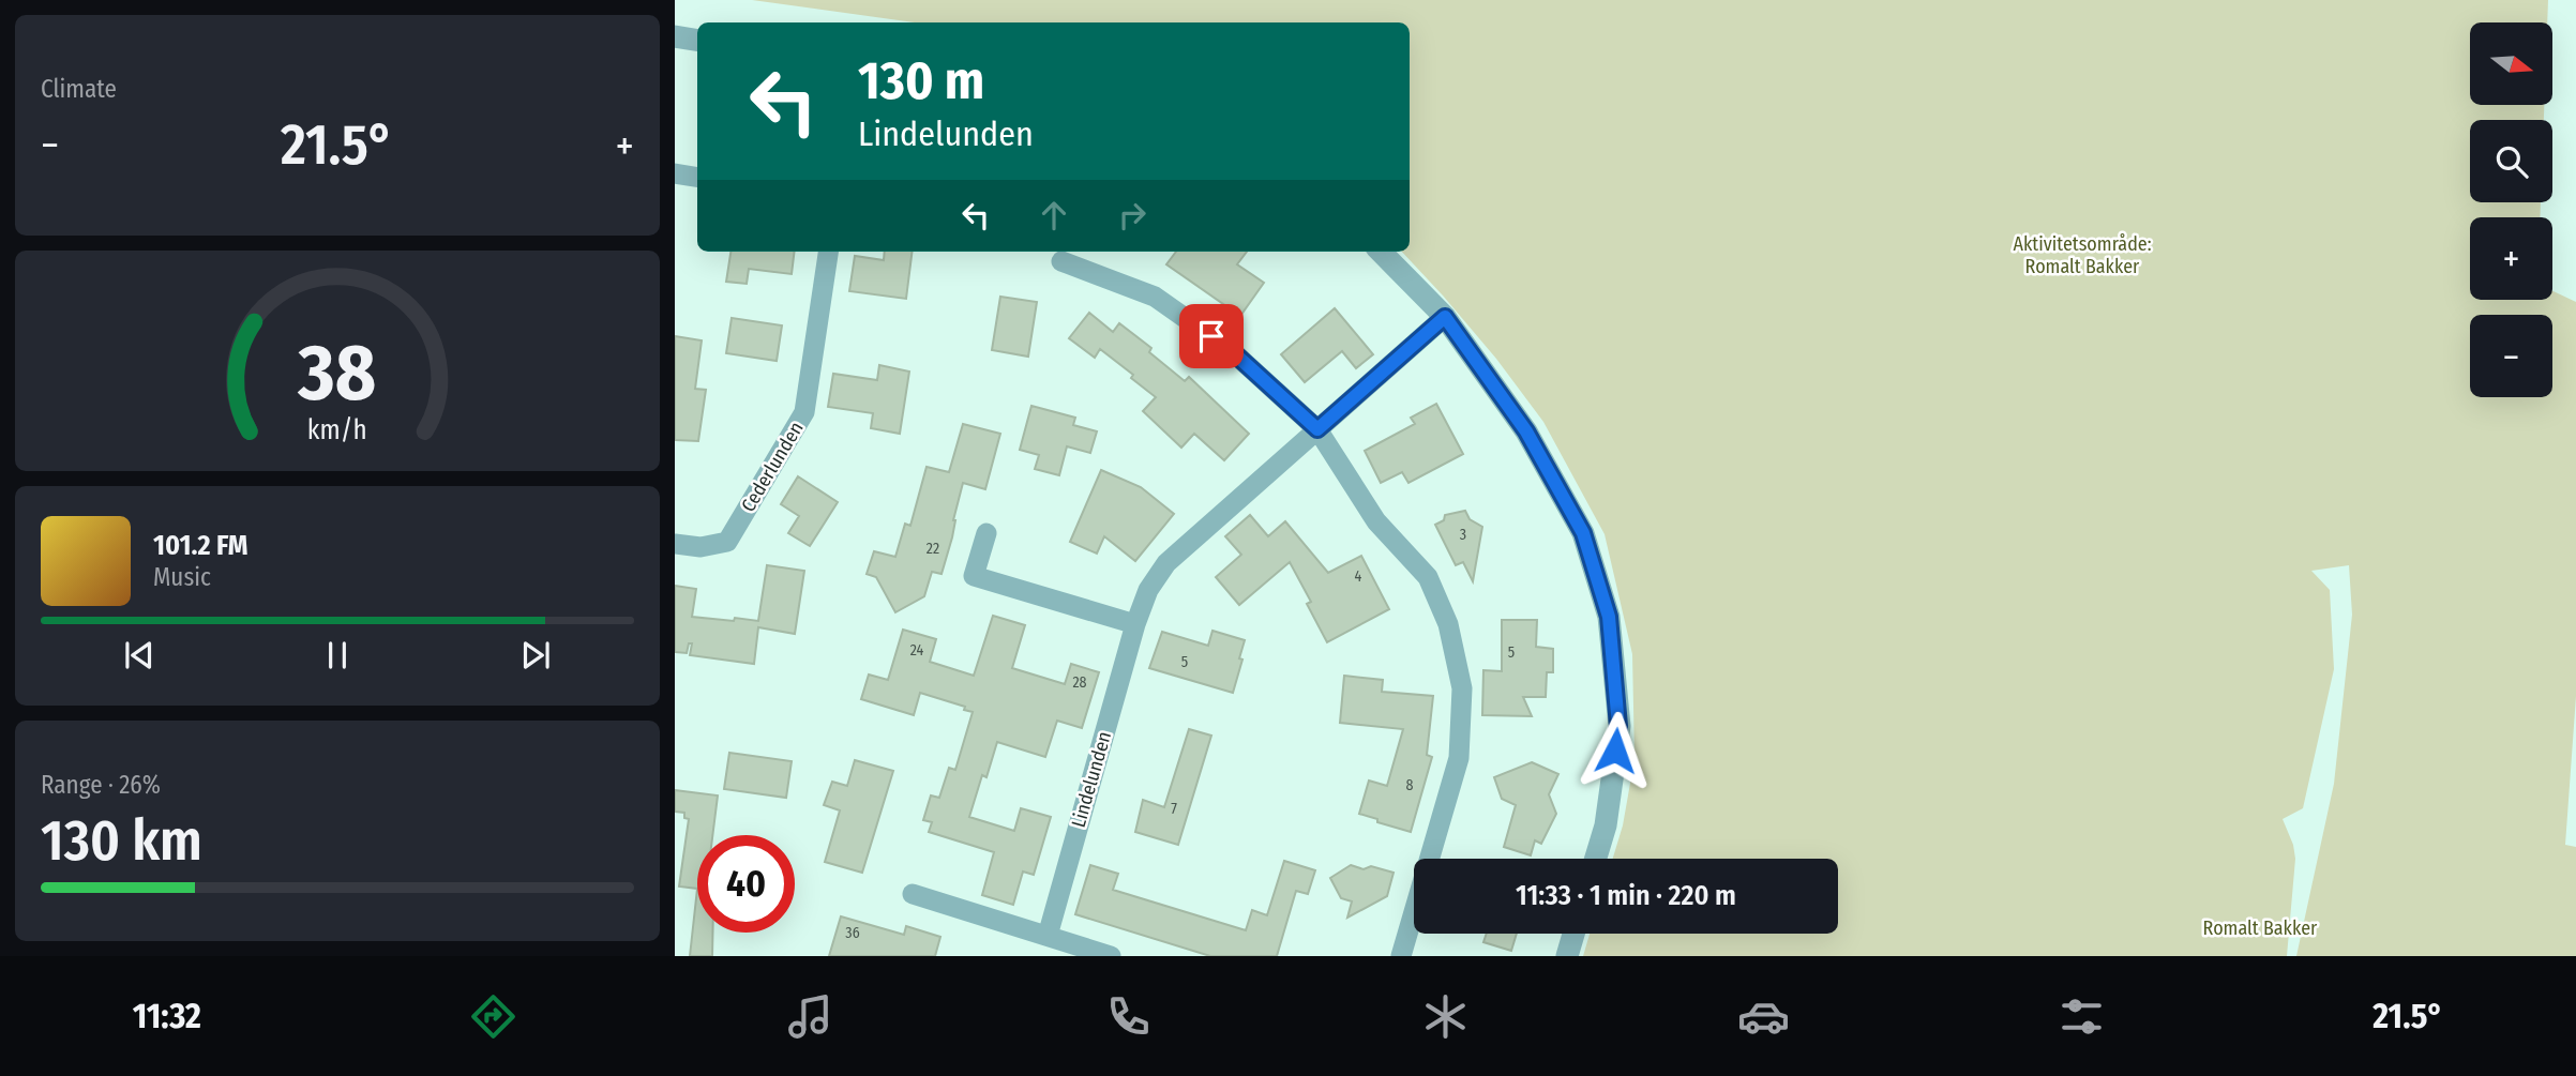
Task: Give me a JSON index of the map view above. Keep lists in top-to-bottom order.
{
  "streets": {
    "street": ["Cederlunden", "Lindelunden"]
  },
  "parks": ["Aktivitetsområde: Romalt Bakker", "Romalt Bakker"],
  "house_numbers": [
    "3",
    "22",
    "4",
    "24",
    "5",
    "5",
    "28",
    "8",
    "7",
    "36"
  ],
  "north": "right",
  "page": {
    "tile": [
      "Climate",
      ["Range · 26%", "130 km"]
    ],
    "map_buttons": ["+", "−"],
    "turn": ["130 m", "Lindelunden"],
    "heat": ["−", "21.5°", "+"],
    "song": ["101.2 FM", "Music"],
    "limit": "40",
    "trip": "11:33 · 1 min · 220 m",
    "tabs": ["11:32", "21.5°"],
    "gauge": ["38", "km/h"]
  }
}
